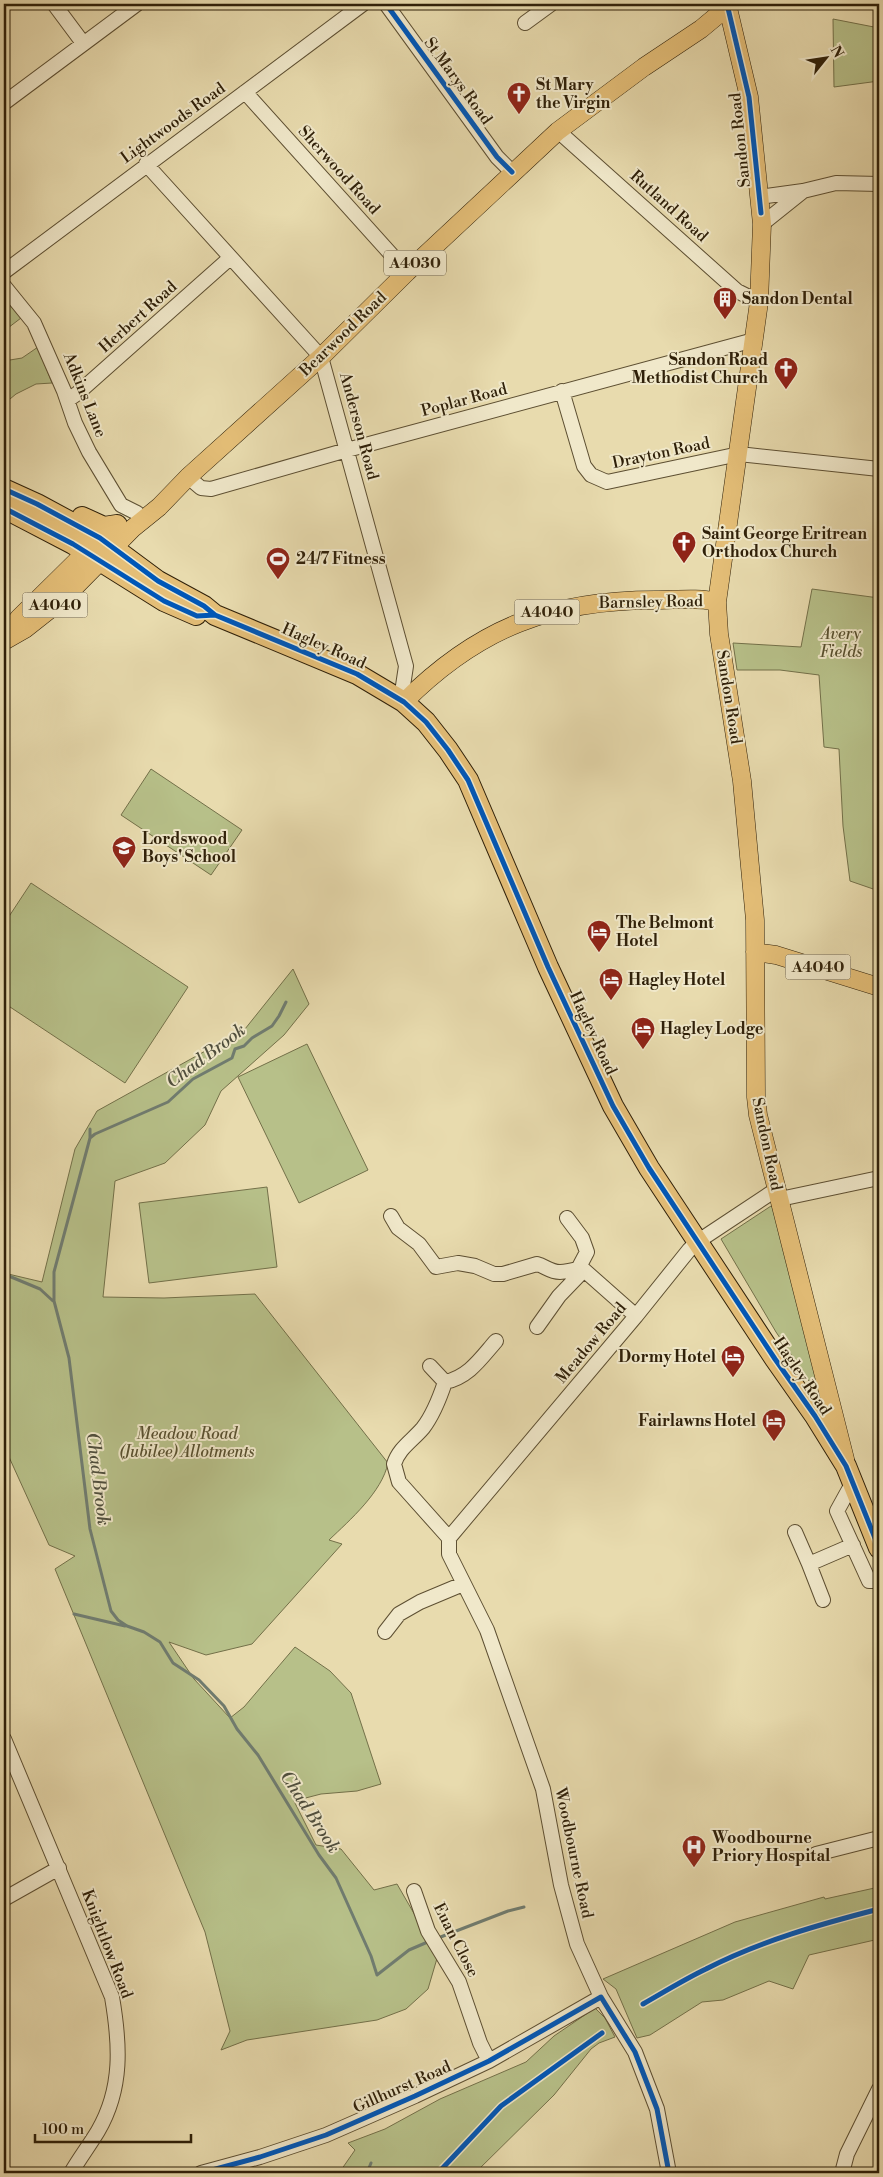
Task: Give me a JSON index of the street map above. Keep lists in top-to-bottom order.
{
  "streets": {
    "highway": ["Hagley Road"],
    "main road": [
      "Sandon Road",
      "A4030",
      "Bearwood Road",
      "Barnsley Road",
      "A4040"
    ],
    "street": [
      "St Marys Road",
      "Lightwoods Road",
      "Sherwood Road",
      "Rutland Road",
      "Herbert Road",
      "Adkins Lane",
      "Poplar Road",
      "Anderson Road",
      "Drayton Road",
      "Meadow Road",
      "Woodbourne Road",
      "Euan Close",
      "Knightlow Road",
      "Gillhurst Road"
    ]
  },
  "crossings": [
    ["St Marys Road", "Bearwood Road"],
    ["Lightwoods Road", "Sherwood Road"],
    ["Lightwoods Road", "Anderson Road"],
    ["Sandon Road", "Rutland Road"],
    ["Sandon Road", "Bearwood Road"],
    ["Sandon Road", "Poplar Road"],
    ["Sandon Road", "Drayton Road"],
    ["Sandon Road", "Barnsley Road"],
    ["Sandon Road", "A4040"],
    ["Sandon Road", "Hagley Road"],
    ["Sandon Road", "Meadow Road"],
    ["Sherwood Road", "Bearwood Road"],
    ["Rutland Road", "Bearwood Road"],
    ["Herbert Road", "Adkins Lane"],
    ["Herbert Road", "Anderson Road"],
    ["Bearwood Road", "Adkins Lane"],
    ["Bearwood Road", "Poplar Road"],
    ["Bearwood Road", "Anderson Road"],
    ["Bearwood Road", "A4040"],
    ["Bearwood Road", "Hagley Road"],
    ["Poplar Road", "Anderson Road"],
    ["Poplar Road", "Drayton Road"],
    ["Anderson Road", "Barnsley Road"],
    ["Anderson Road", "Hagley Road"],
    ["Barnsley Road", "Hagley Road"],
    ["A4040", "Hagley Road"],
    ["Hagley Road", "Meadow Road"],
    ["Meadow Road", "Woodbourne Road"],
    ["Woodbourne Road", "Gillhurst Road"],
    ["Euan Close", "Gillhurst Road"]
  ],
  "water": ["Chad Brook"],
  "parks": ["Avery Fields", "Meadow Road (Jubilee) Allotments"],
  "places": {
    "church": ["St Mary the Virgin", "Sandon Road Methodist Church", "Saint George Eritrean Orthodox Church"],
    "building": ["Sandon Dental"],
    "sports": ["24/7 Fitness"],
    "school or university": ["Lordswood Boys' School"],
    "hotel": [
      "The Belmont Hotel",
      "Hagley Hotel",
      "Hagley Lodge",
      "Dormy Hotel",
      "Fairlawns Hotel"
    ],
    "hospital": ["Woodbourne Priory Hospital"]
  },
  "scale_bar": "100 m",
  "north": "top right"
}
